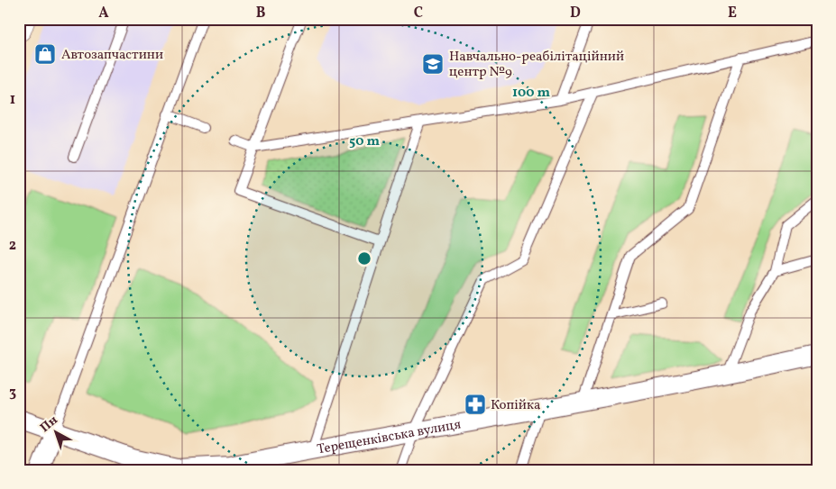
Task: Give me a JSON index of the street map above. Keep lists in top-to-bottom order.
{
  "streets": {
    "street": ["Терещенківська вулиця"]
  },
  "places": {
    "shop": ["Автозапчастини"],
    "school or university": ["Навчально-реабілітаційний центр №9"],
    "pharmacy": ["Копійка"]
  },
  "north": "top left",
  "grid": {
    "columns": [
      "A",
      "B",
      "C",
      "D",
      "E"
    ],
    "rows": ["1", "2", "3"]
  },
  "rings": ["100 m", "50 m"]
}
